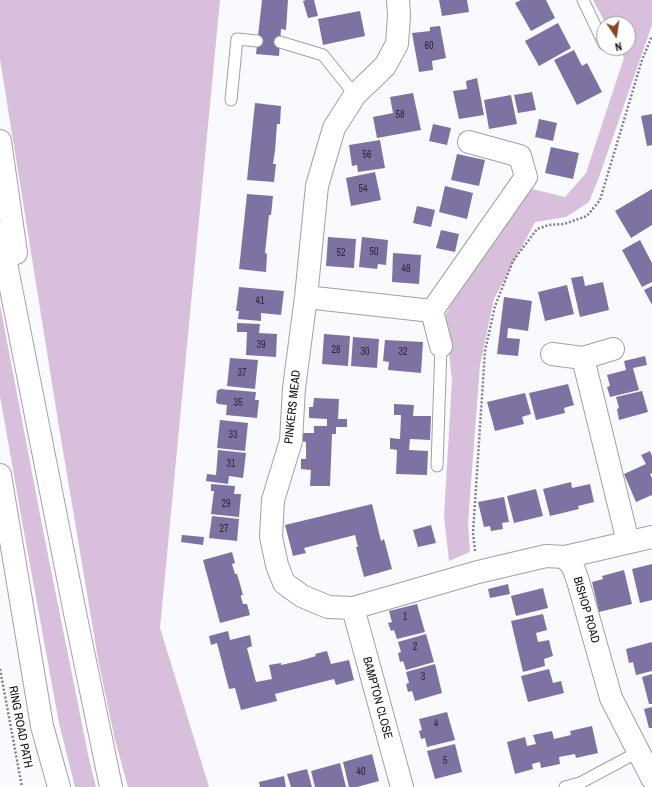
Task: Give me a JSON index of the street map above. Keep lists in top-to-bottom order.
{
  "streets": {
    "main road": ["PINKERS MEAD", "BISHOP ROAD", "BAMPTON CLOSE"],
    "path": ["RING ROAD PATH"]
  },
  "crossings": [
    ["PINKERS MEAD", "BAMPTON CLOSE"]
  ],
  "house_numbers": [
    "60",
    "58",
    "56",
    "54",
    "50",
    "52",
    "48",
    "41",
    "39",
    "28",
    "30",
    "32",
    "37",
    "35",
    "33",
    "31",
    "29",
    "27",
    "1",
    "2",
    "3",
    "4",
    "5",
    "40"
  ],
  "north": "bottom"
}
